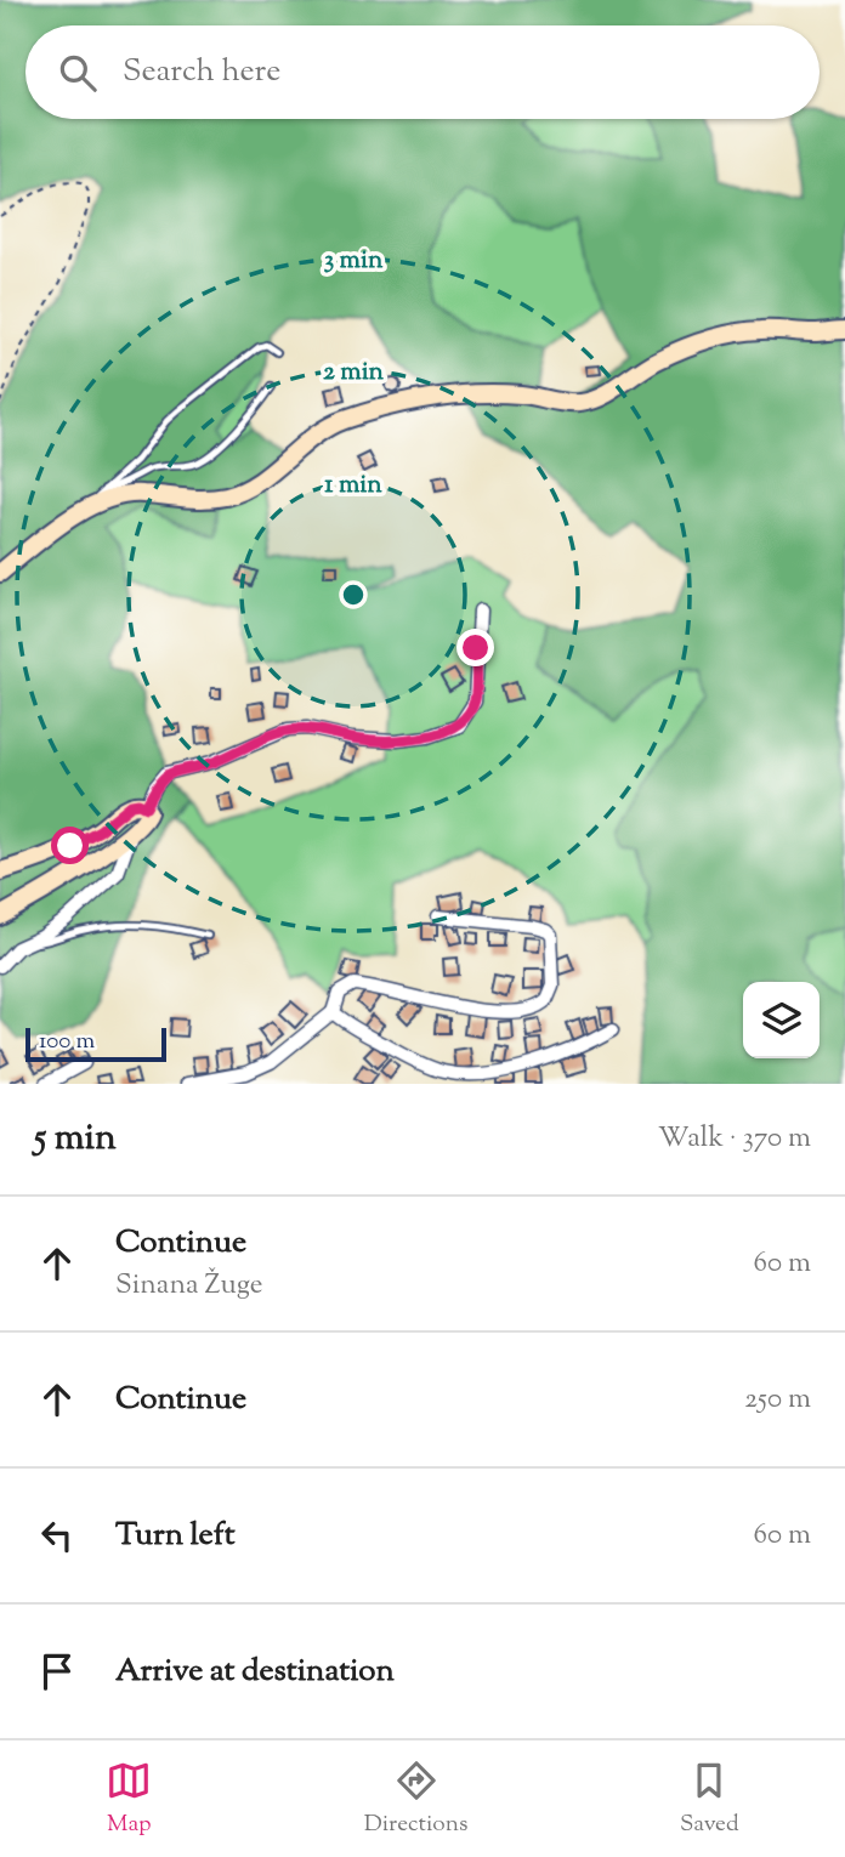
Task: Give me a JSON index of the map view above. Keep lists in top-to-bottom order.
{
  "scale_bar": "100 m",
  "page": {
    "search": "Search here",
    "scale": "100 m",
    "heading": ["5 min", "Walk · 370 m"],
    "list": [
      ["Continue", "Sinana Žuge", "60 m"],
      ["Continue", "250 m"],
      ["Turn left", "60 m"],
      "Arrive at destination"
    ],
    "nav": ["Map", "Directions", "Saved"]
  },
  "rings": ["3 min", "2 min", "1 min"]
}
